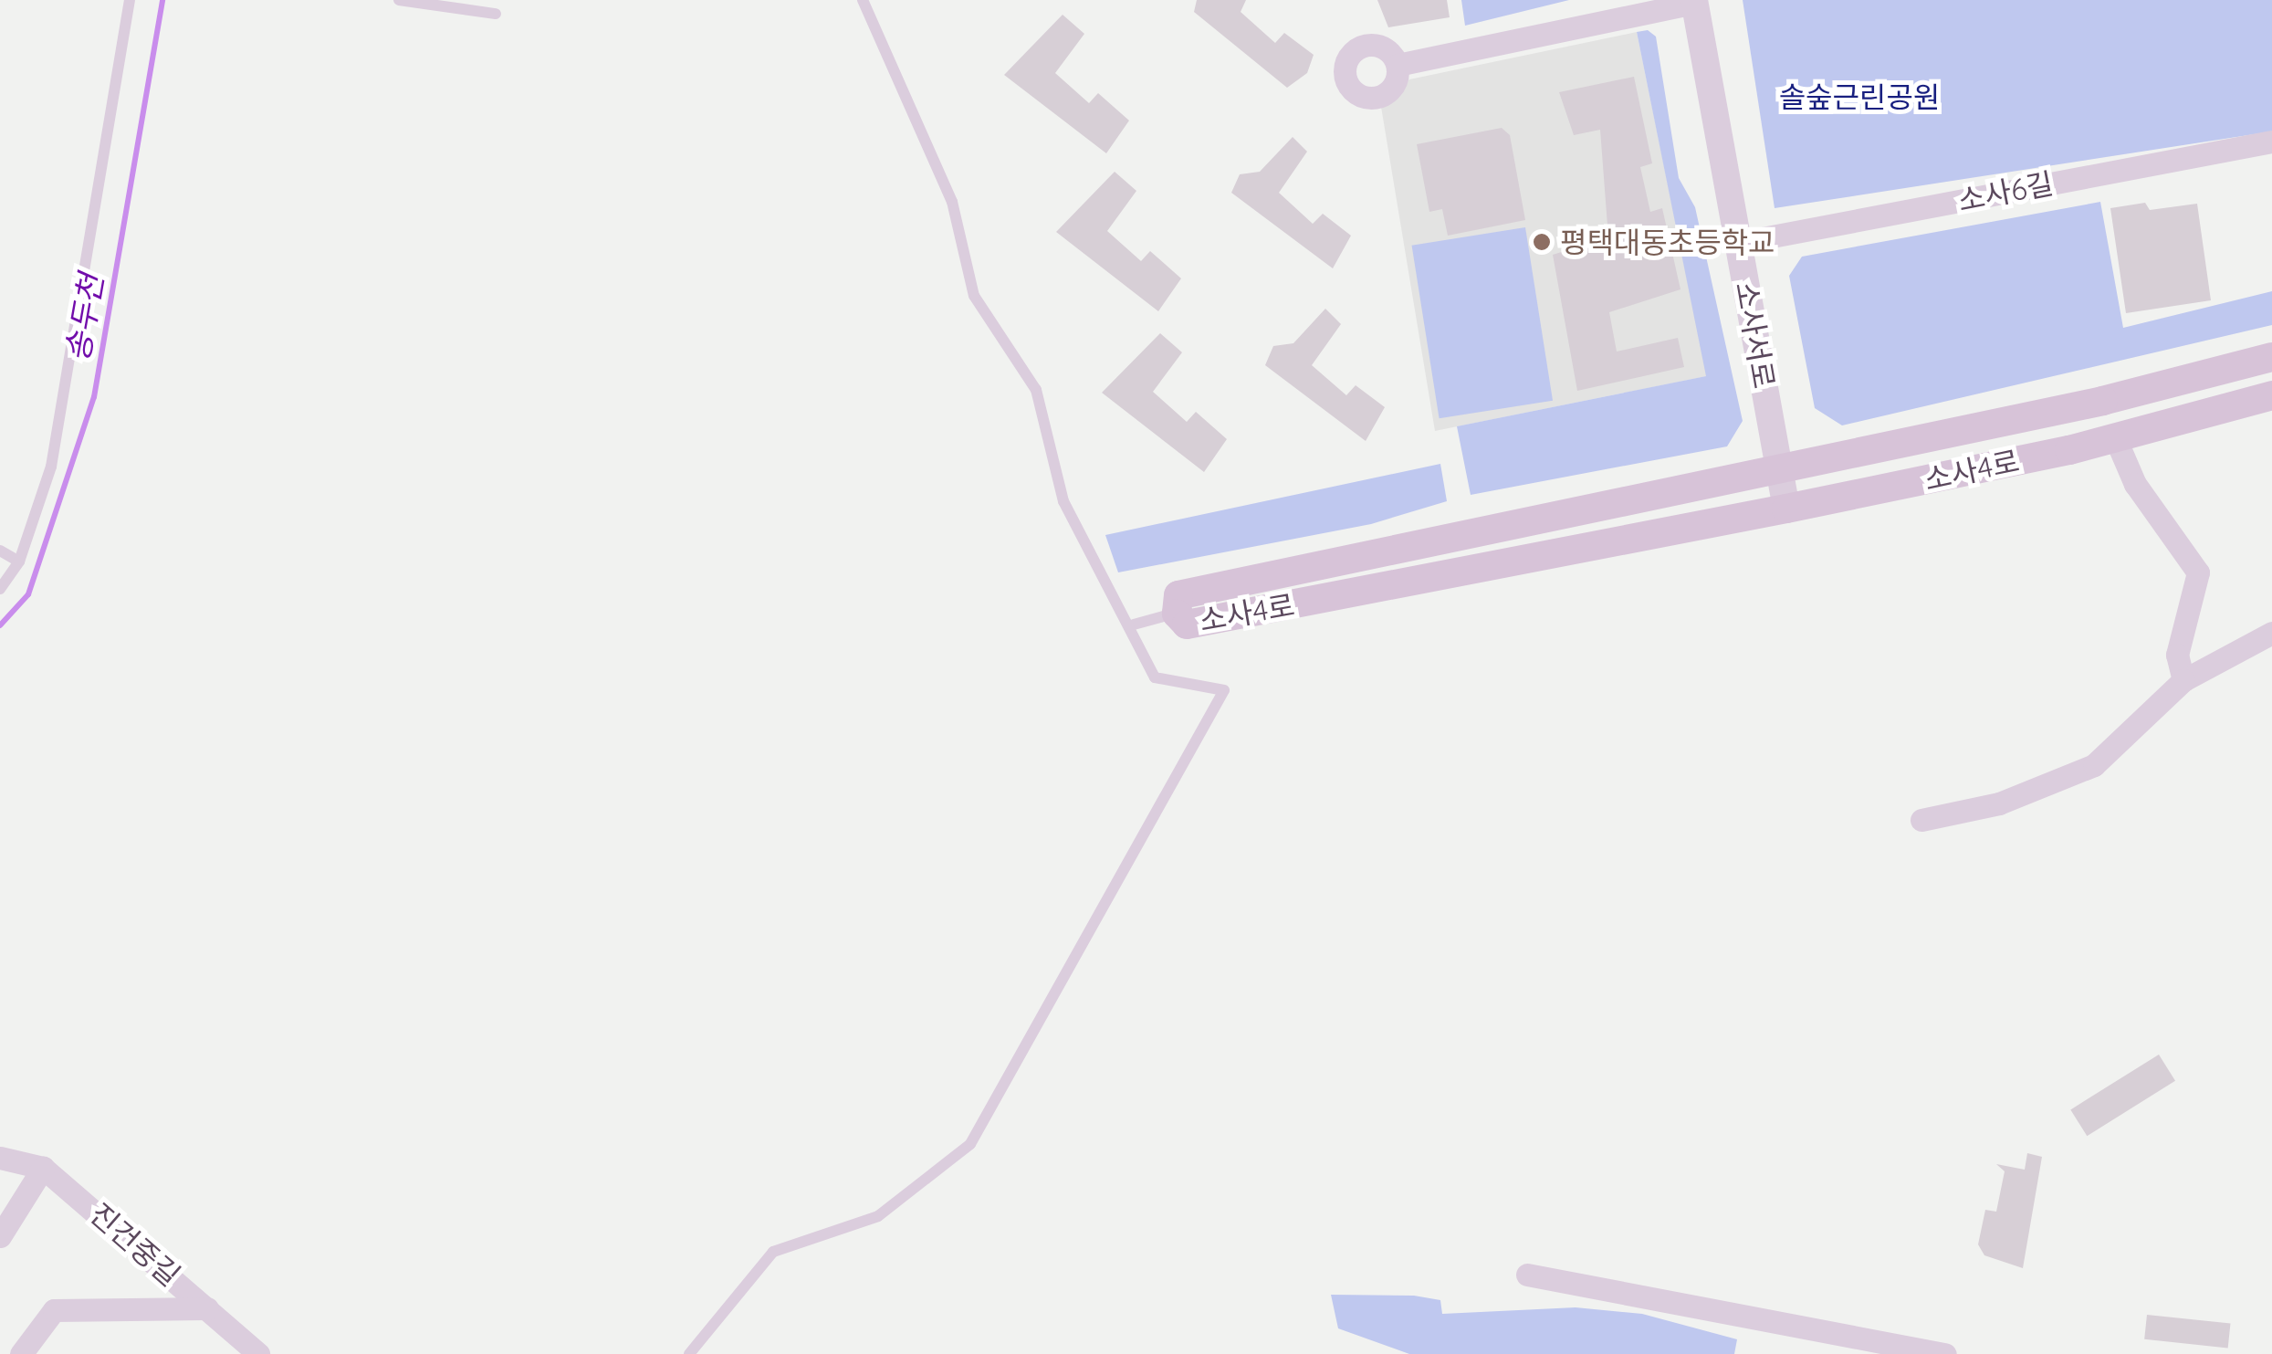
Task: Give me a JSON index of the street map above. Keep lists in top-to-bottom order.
{
  "streets": {
    "main road": ["소사4로"],
    "street": ["소사6길", "소사서로", "진건중길"]
  },
  "crossings": [
    ["소사6길", "소사서로"],
    ["소사서로", "소사4로"]
  ],
  "water": ["송두천"],
  "parks": ["솔숲근린공원"],
  "places": ["평택대동초등학교"]
}
